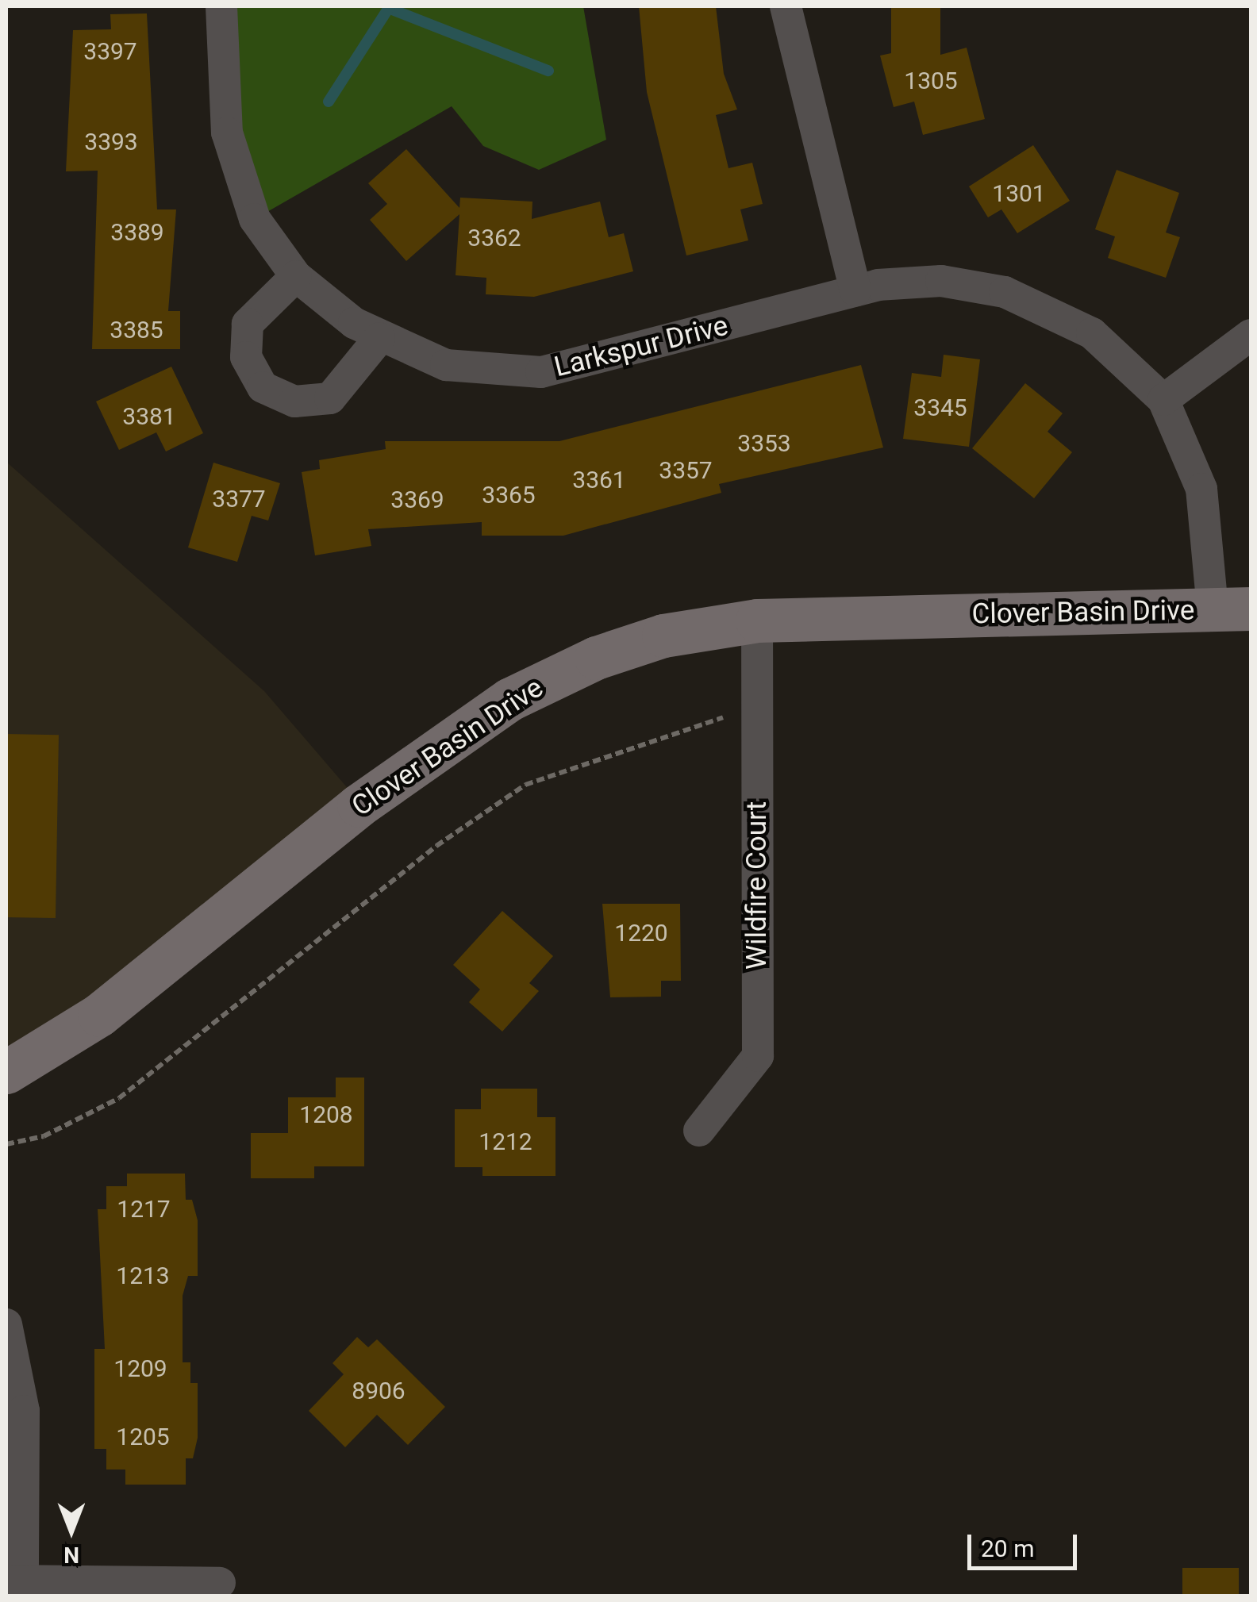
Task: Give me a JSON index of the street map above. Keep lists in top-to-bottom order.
{
  "streets": {
    "street": ["Larkspur Drive", "Clover Basin Drive", "Wildfire Court"]
  },
  "crossings": [
    ["Clover Basin Drive", "Wildfire Court"]
  ],
  "house_numbers": [
    "3397",
    "1305",
    "3393",
    "1301",
    "3389",
    "3362",
    "3385",
    "3345",
    "3381",
    "3353",
    "3357",
    "3361",
    "3365",
    "3377",
    "3369",
    "1220",
    "1208",
    "1212",
    "1217",
    "1213",
    "1209",
    "8906",
    "1205"
  ],
  "scale_bar": "20 m",
  "north": "bottom"
}
